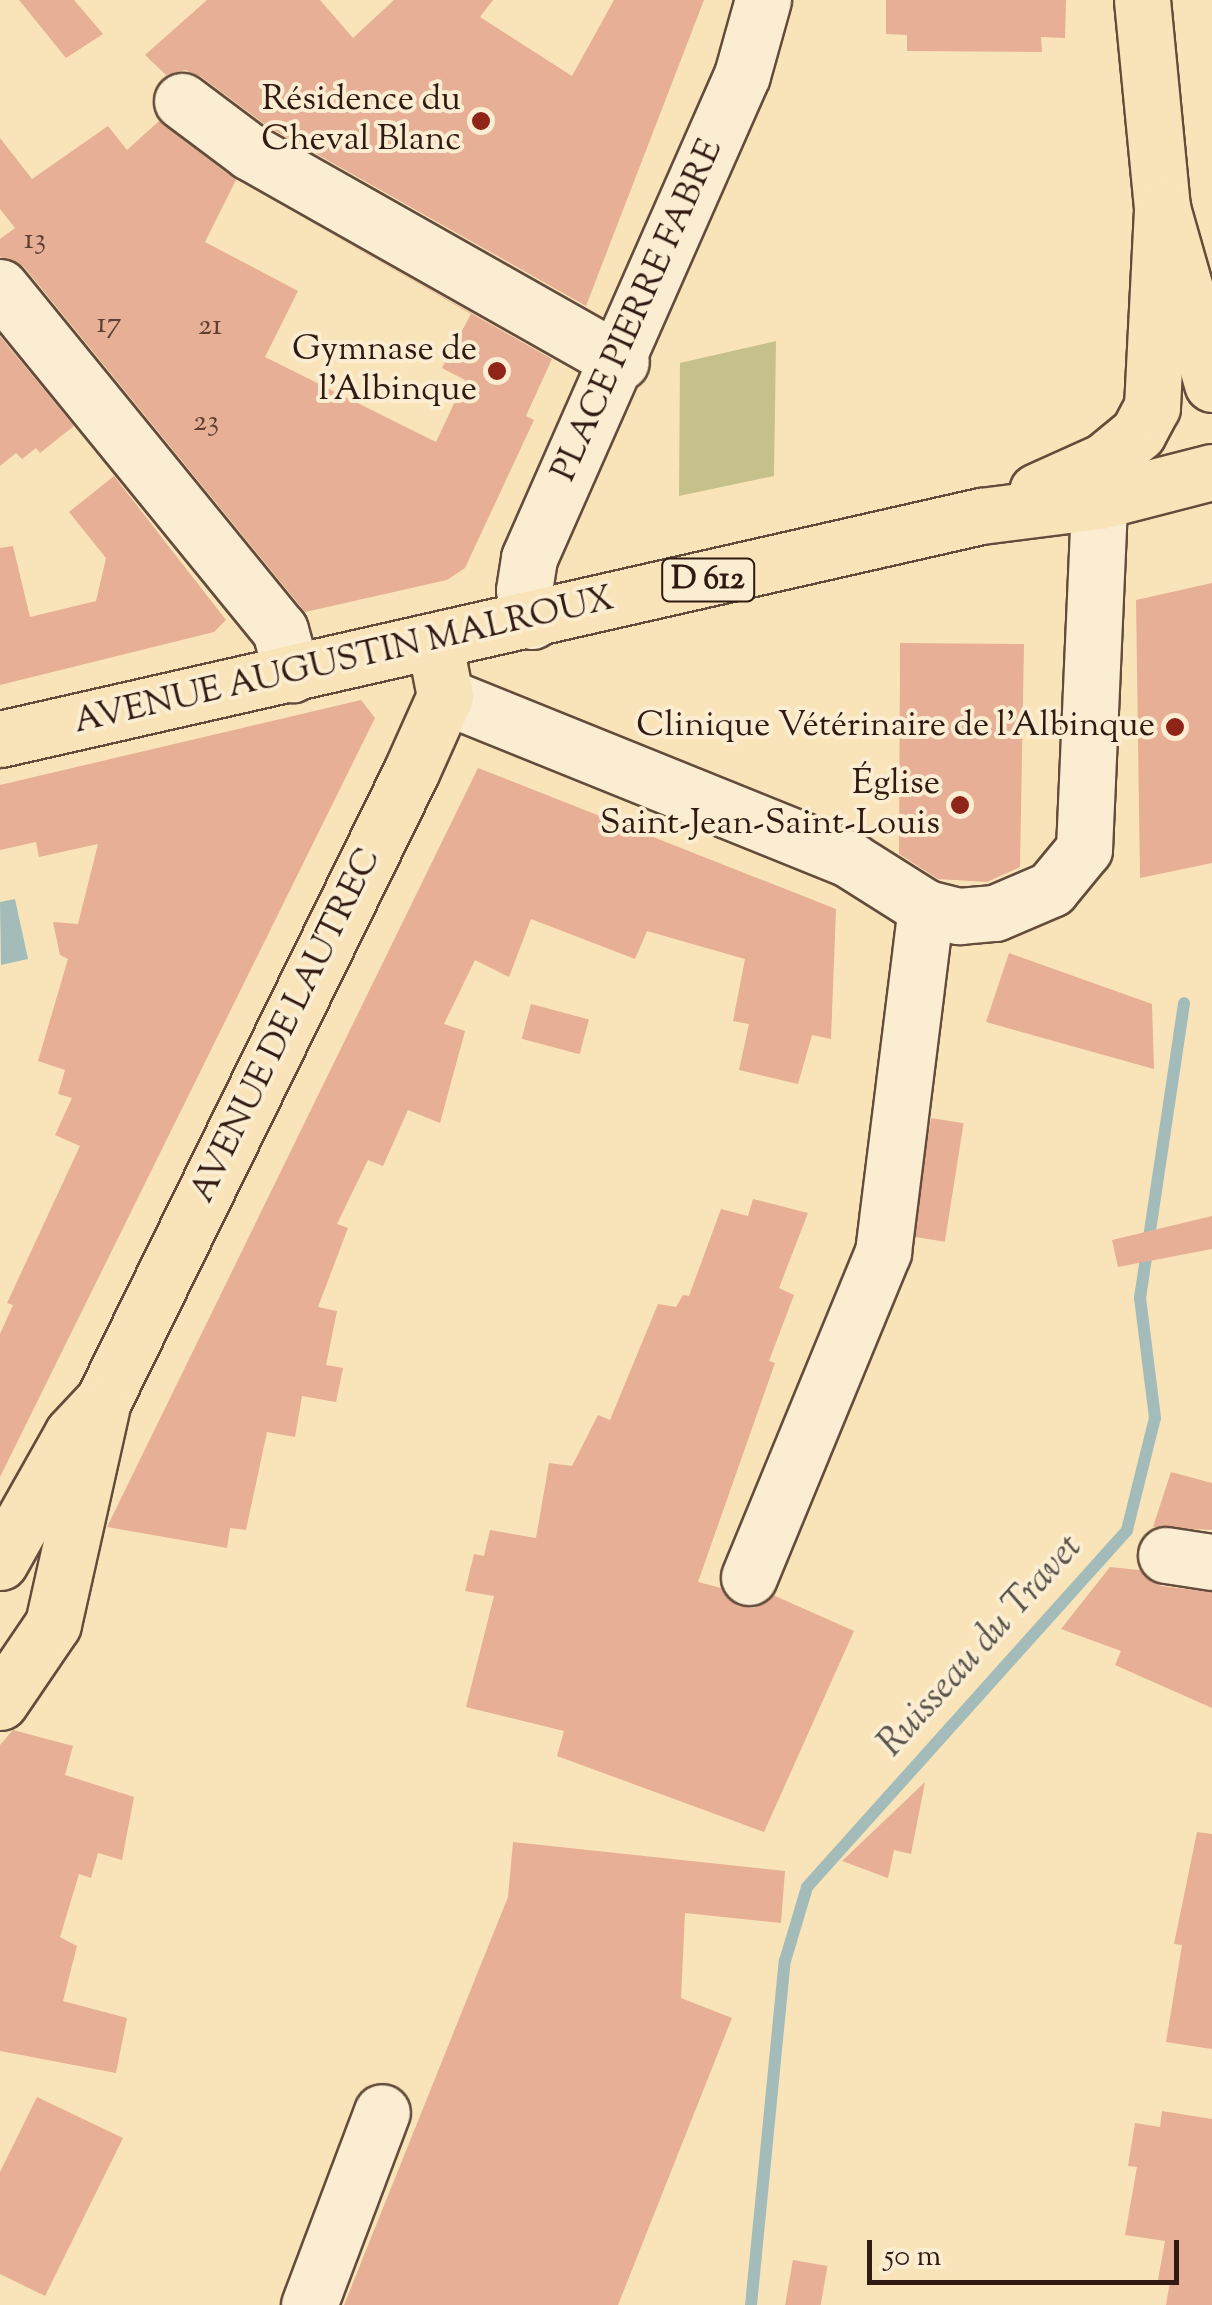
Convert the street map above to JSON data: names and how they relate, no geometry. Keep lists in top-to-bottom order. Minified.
{"streets":{"main road":["D 612","AVENUE AUGUSTIN MALROUX","AVENUE DE LAUTREC"],"street":["PLACE PIERRE FABRE"]},"crossings":[["PLACE PIERRE FABRE","AVENUE AUGUSTIN MALROUX"],["D 612","AVENUE AUGUSTIN MALROUX"],["AVENUE AUGUSTIN MALROUX","AVENUE DE LAUTREC"]],"water":["Ruisseau du Travet"],"places":["Résidence du Cheval Blanc","Gymnase de l'Albinque","Clinique Vétérinaire de l'Albinque","Église Saint-Jean-Saint-Louis"],"house_numbers":["13","17","21","23"],"scale_bar":"50 m"}
